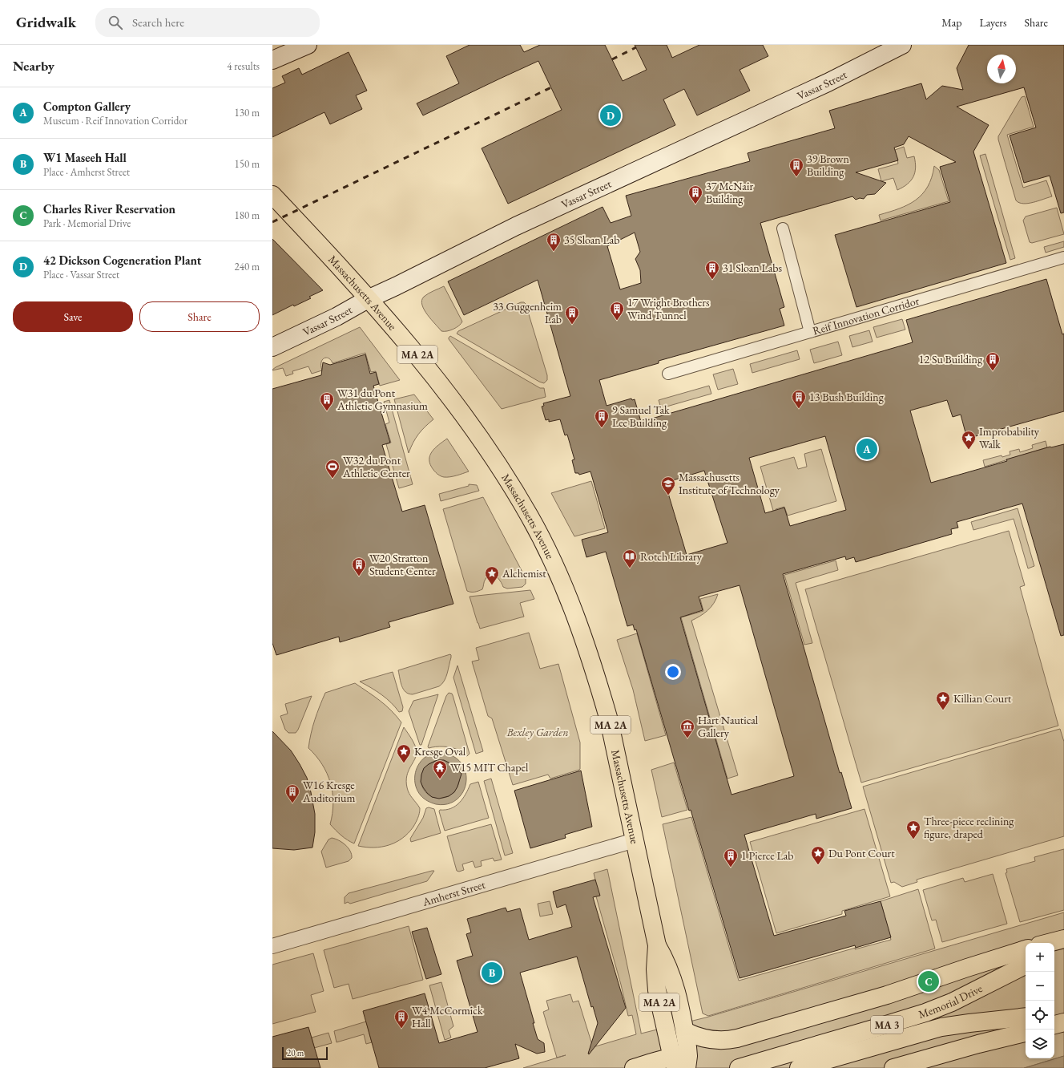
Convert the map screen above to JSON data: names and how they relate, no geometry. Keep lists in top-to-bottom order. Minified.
{"streets":{"main road":["Vassar Street","Massachusetts Avenue","MA 2A","Memorial Drive","MA 3"],"street":["Reif Innovation Corridor","Amherst Street"]},"crossings":[["Vassar Street","Massachusetts Avenue"],["Massachusetts Avenue","Amherst Street"]],"parks":["Bexley Garden"],"places":{"building":["39 Brown Building","37 McNair Building","35 Sloan Lab","31 Sloan Labs","17 Wright Brothers Wind Tunnel","33 Guggenheim Lab","12 Su Building","13 Bush Building","W31 du Pont Athletic Gymnasium","9 Samuel Tak Lee Building","W20 Stratton Student Center","W16 Kresge Auditorium","1 Pierce Lab","W4 McCormick Hall"],"place":["Improbability Walk","Alchemist","Killian Court","Kresge Oval","Three-piece reclining figure, draped","Du Pont Court"],"sports":["W32 du Pont Athletic Center"],"school or university":["Massachusetts Institute of Technology"],"library":["Rotch Library"],"museum":["Hart Nautical Gallery"],"temple":["W15 MIT Chapel"]},"scale_bar":"20 m","north":"top","page":{"header":"Gridwalk","search":"Search here","nav":["Map","Layers","Share"],"heading":["Nearby","4 results"],"list":[{"mark":"A","name":"Compton Gallery","note":"Museum · Reif Innovation Corridor","value":"130 m"},{"mark":"B","name":"W1 Maseeh Hall","note":"Place · Amherst Street","value":"150 m"},{"mark":"C","name":"Charles River Reservation","note":"Park · Memorial Drive","value":"180 m"},{"mark":"D","name":"42 Dickson Cogeneration Plant","note":"Place · Vassar Street","value":"240 m"}],"pins":["D","A","B","C"],"buttons":["Save","Share"],"map_buttons":["+","−"],"scale":"20 m"}}
